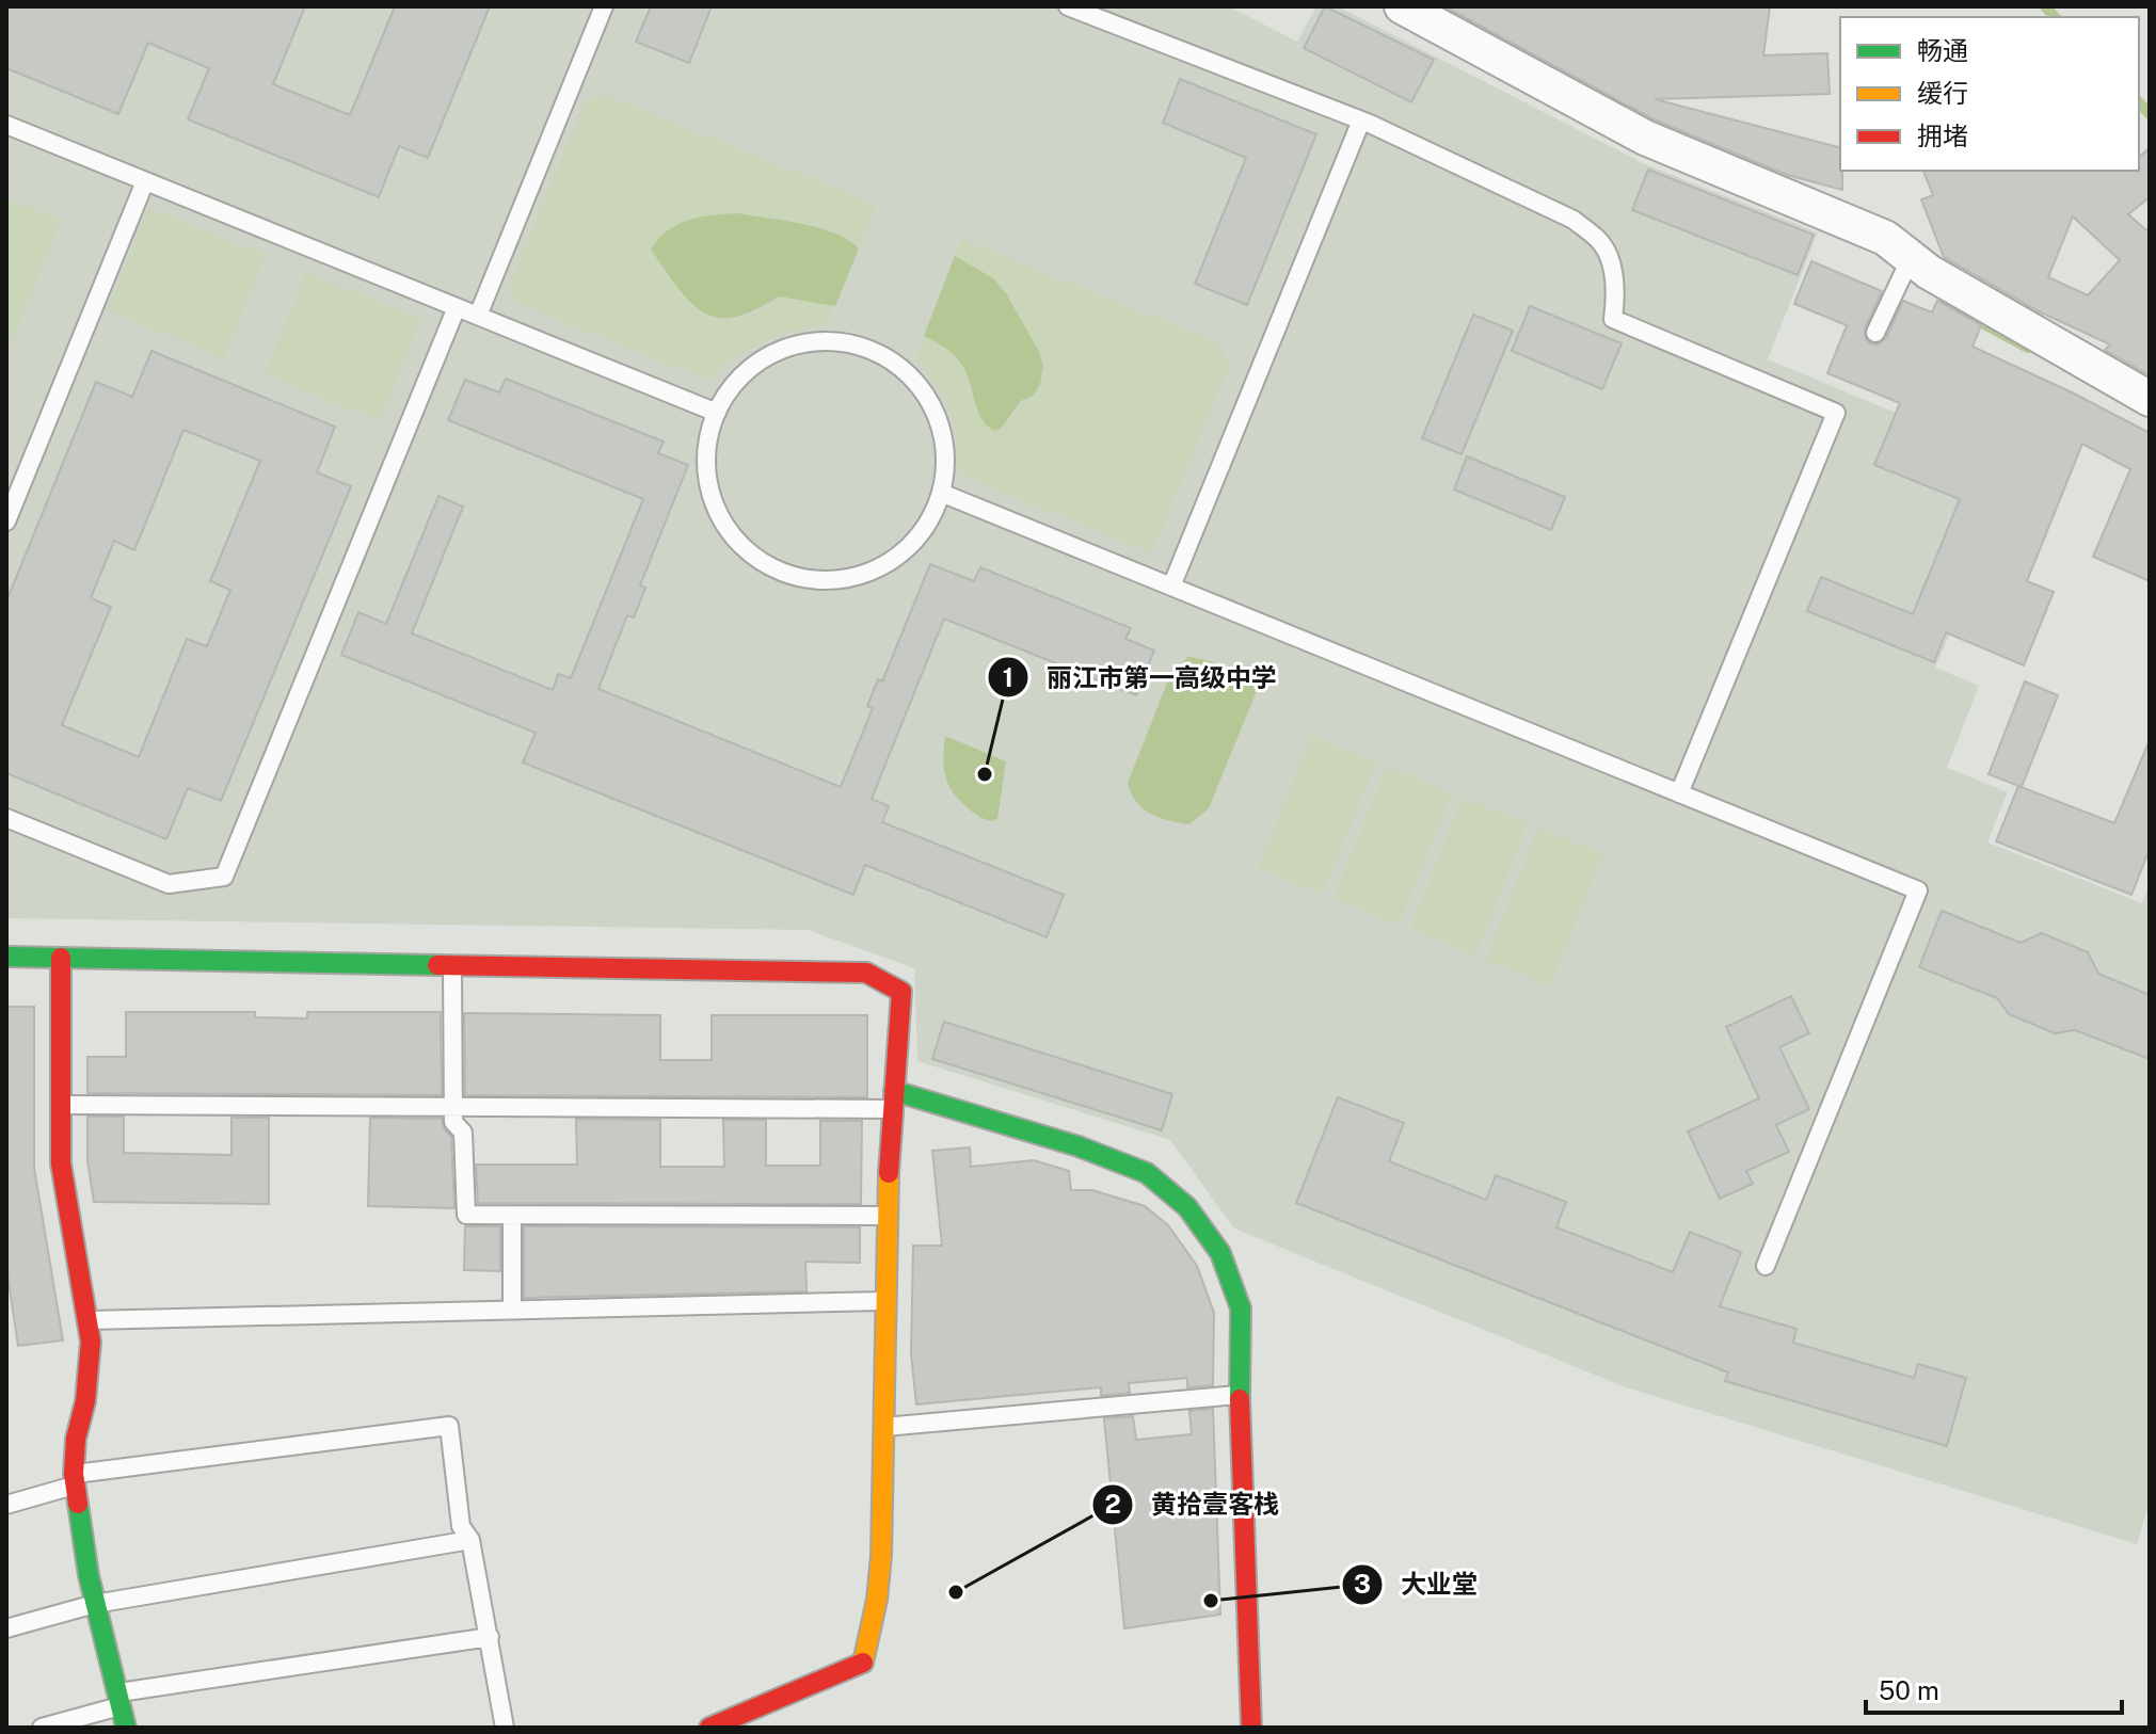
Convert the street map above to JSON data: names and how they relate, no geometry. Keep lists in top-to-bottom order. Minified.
{"places":["丽江市第一高级中学","黄拾壹客栈","大业堂"],"legend":["畅通","缓行","拥堵"],"scale_bar":"50 m"}
